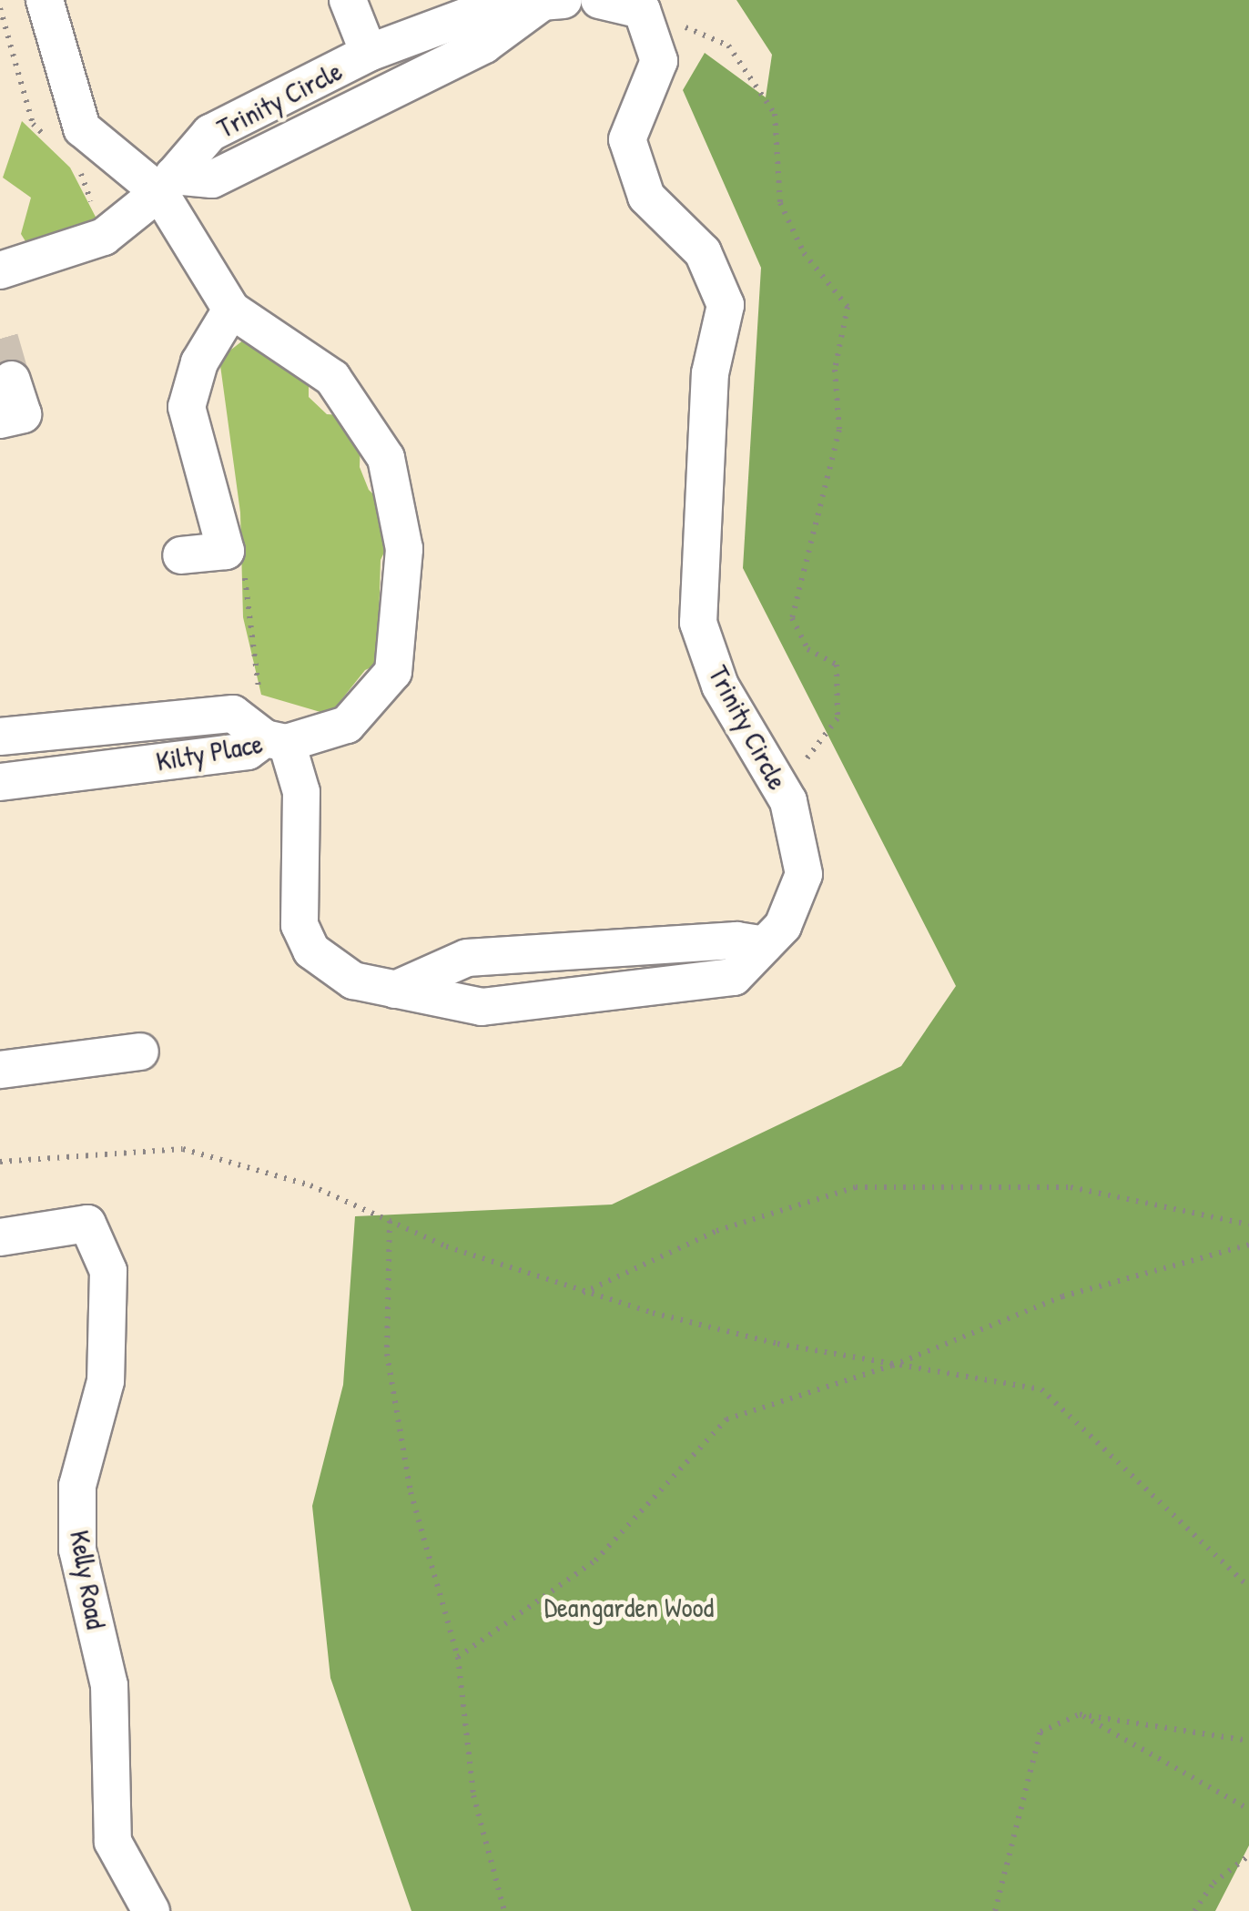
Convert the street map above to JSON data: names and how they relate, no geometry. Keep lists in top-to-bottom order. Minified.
{"streets":{"street":["Trinity Circle","Kilty Place","Kelly Road"]},"crossings":[["Trinity Circle","Kilty Place"]],"parks":["Deangarden Wood"]}
